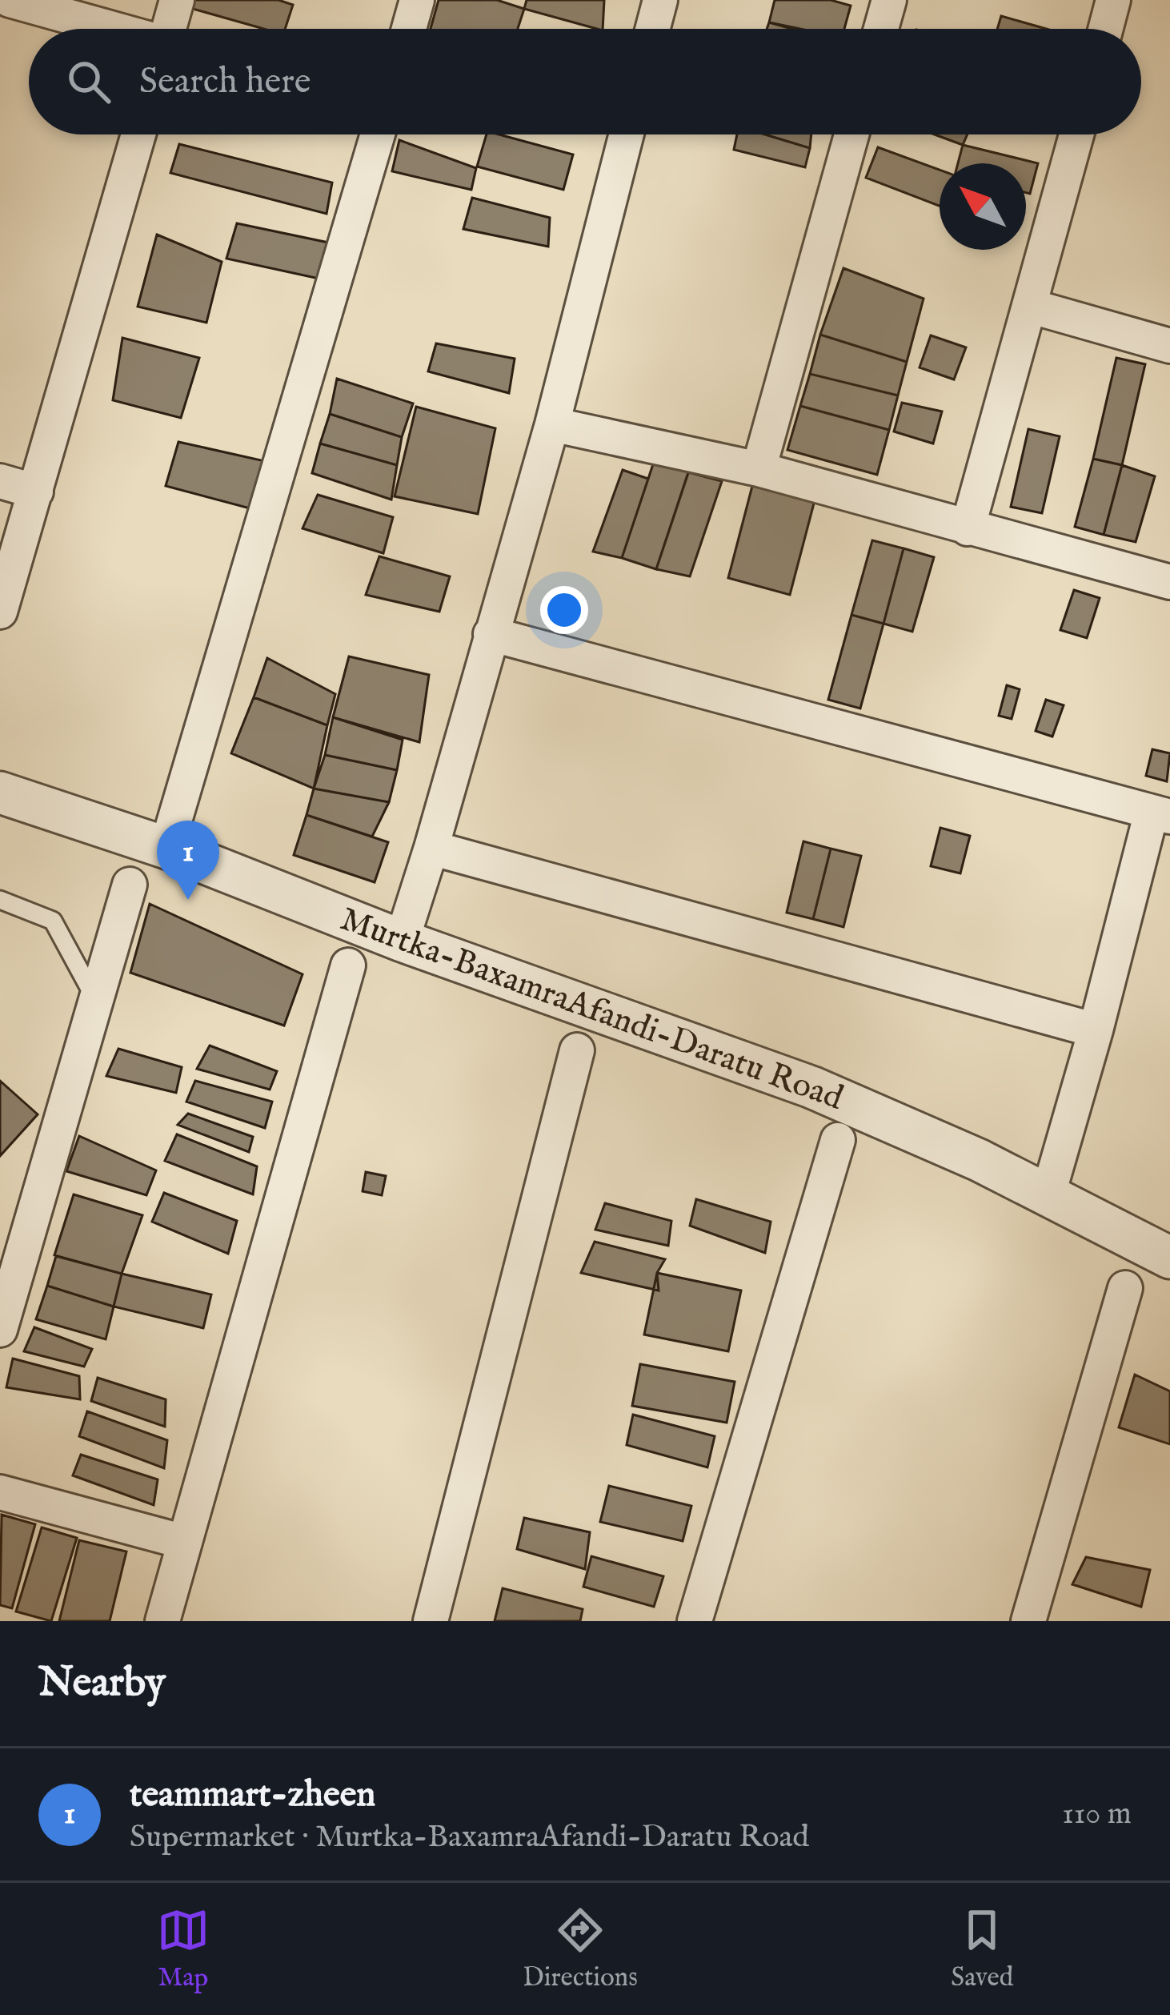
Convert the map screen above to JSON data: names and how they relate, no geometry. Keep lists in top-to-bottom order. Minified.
{"streets":{"street":["Murtka-BaxamraAfandi-Daratu Road"]},"north":"top left","page":{"search":"Search here","pins":"1","heading":"Nearby","list":[{"mark":"1","name":"teammart-zheen","note":"Supermarket · Murtka-BaxamraAfandi-Daratu Road","value":"110 m"}],"nav":["Map","Directions","Saved"]}}
